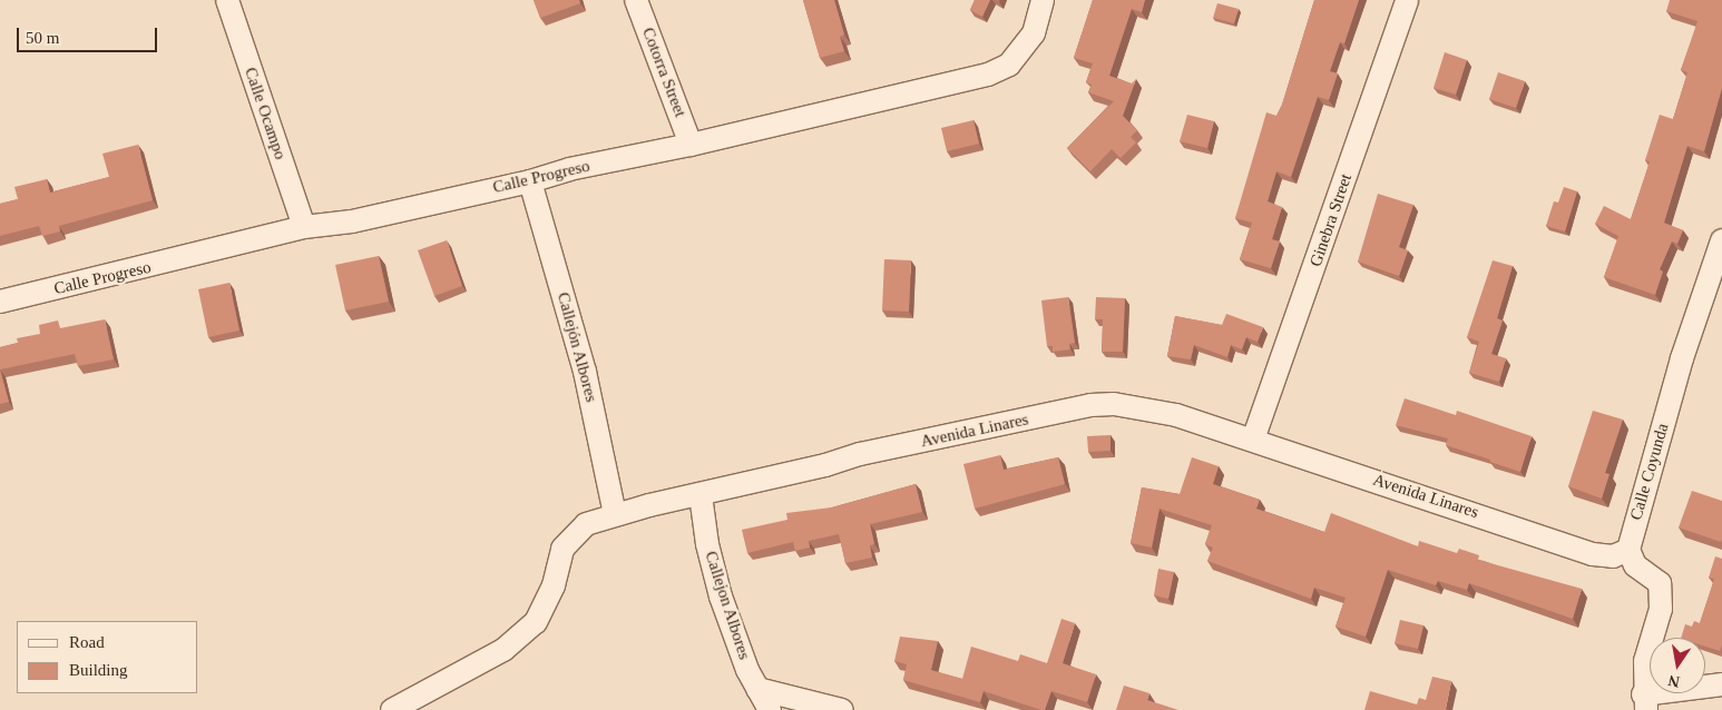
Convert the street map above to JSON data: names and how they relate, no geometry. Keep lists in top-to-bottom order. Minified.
{"streets":{"street":["Cotorra Street","Calle Ocampo","Calle Progreso","Ginebra Street","Callejón Albores","Avenida Linares","Calle Coyunda","Callejon Albores"]},"crossings":[["Cotorra Street","Calle Progreso"],["Calle Ocampo","Calle Progreso"],["Calle Progreso","Callejón Albores"],["Ginebra Street","Avenida Linares"],["Callejón Albores","Avenida Linares"],["Avenida Linares","Calle Coyunda"],["Avenida Linares","Callejon Albores"]],"legend":["Road","Building"],"scale_bar":"50 m","north":"bottom"}
